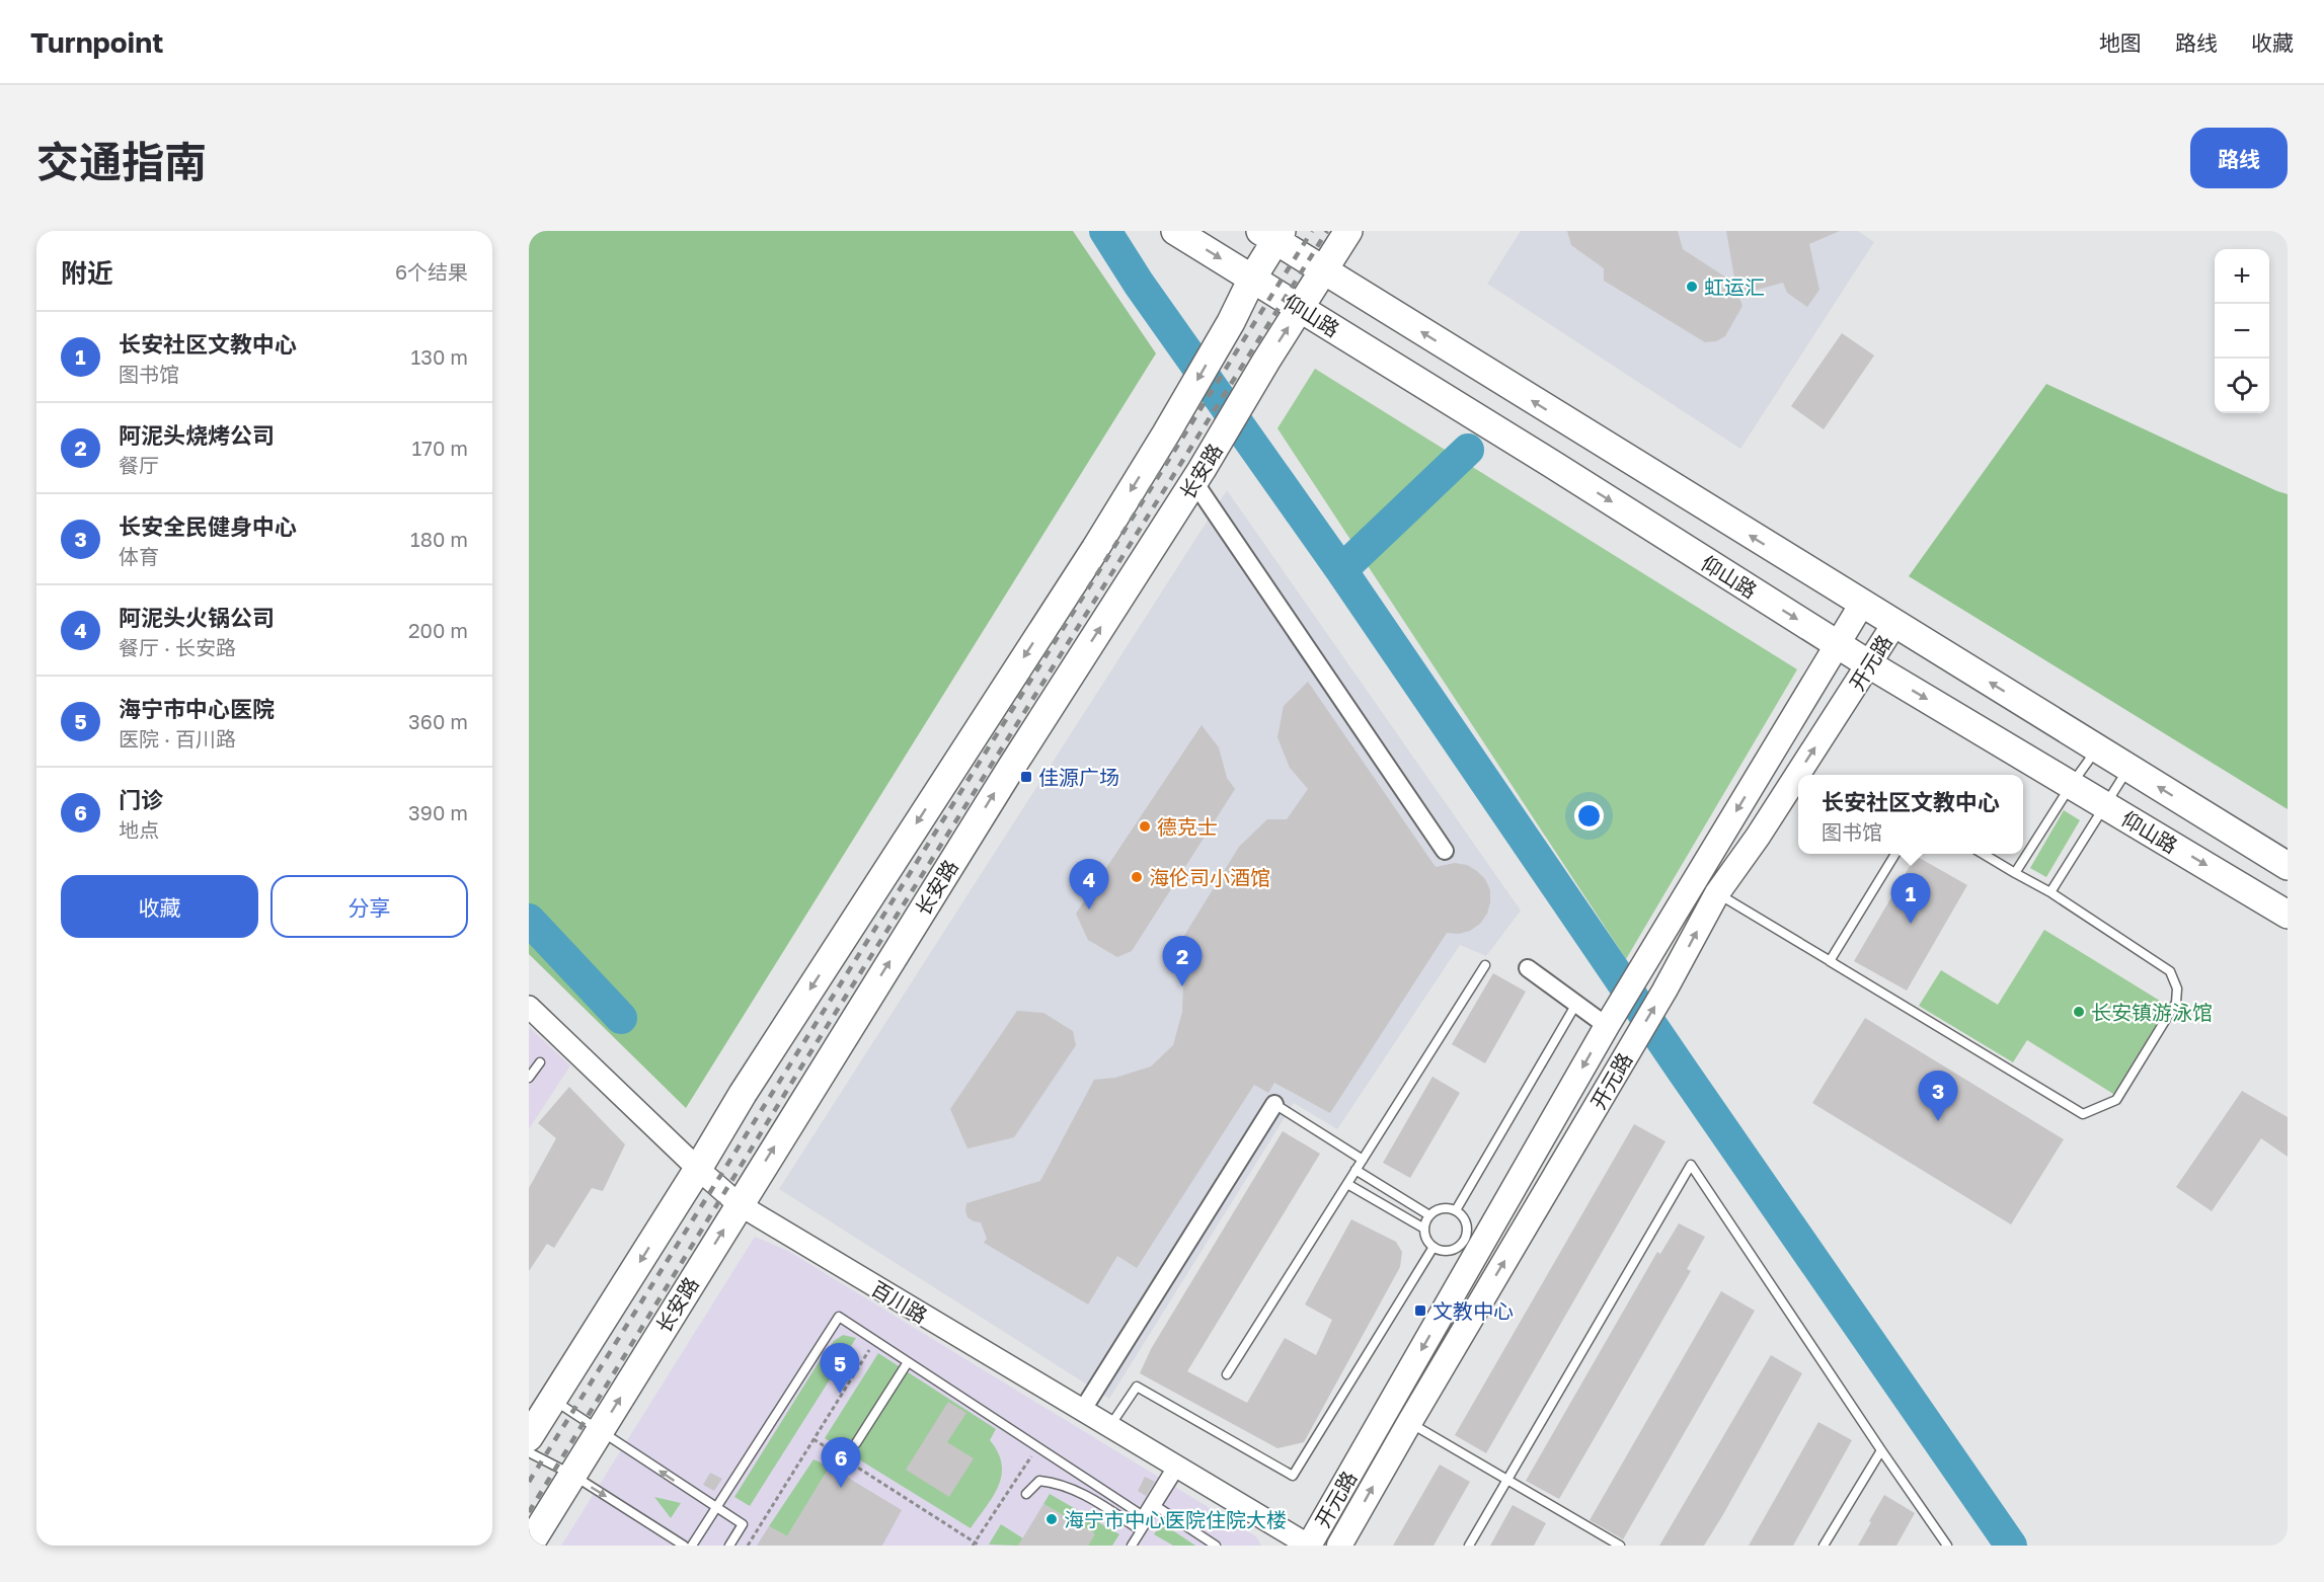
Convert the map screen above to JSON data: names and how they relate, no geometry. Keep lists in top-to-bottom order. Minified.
{"streets":{"main road":["仰山路","长安路","开元路"],"street":["百川路"]},"crossings":[["仰山路","长安路"],["仰山路","开元路"],["长安路","百川路"],["开元路","百川路"]],"places":{"other":["虹运汇","德克士","海伦司小酒馆","长安镇游泳馆","海宁市中心医院住院大楼"],"transit":["佳源广场","文教中心"]},"page":{"header":"Turnpoint","nav":["地图","路线","收藏"],"title":"交通指南","buttons":["路线",["收藏","分享"]],"heading":["附近","6个结果"],"map_buttons":["+","−"],"list":[{"mark":"1","name":"长安社区文教中心","note":"图书馆","value":"130 m"},{"mark":"2","name":"阿泥头烧烤公司","note":"餐厅","value":"170 m"},{"mark":"3","name":"长安全民健身中心","note":"体育","value":"180 m"},{"mark":"4","name":"阿泥头火锅公司","note":"餐厅 · 长安路","value":"200 m"},{"mark":"5","name":"海宁市中心医院","note":"医院 · 百川路","value":"360 m"},{"mark":"6","name":"门诊","note":"地点","value":"390 m"}],"popup":["长安社区文教中心","图书馆"],"pins":["4","1","2","3","5","6"]}}
